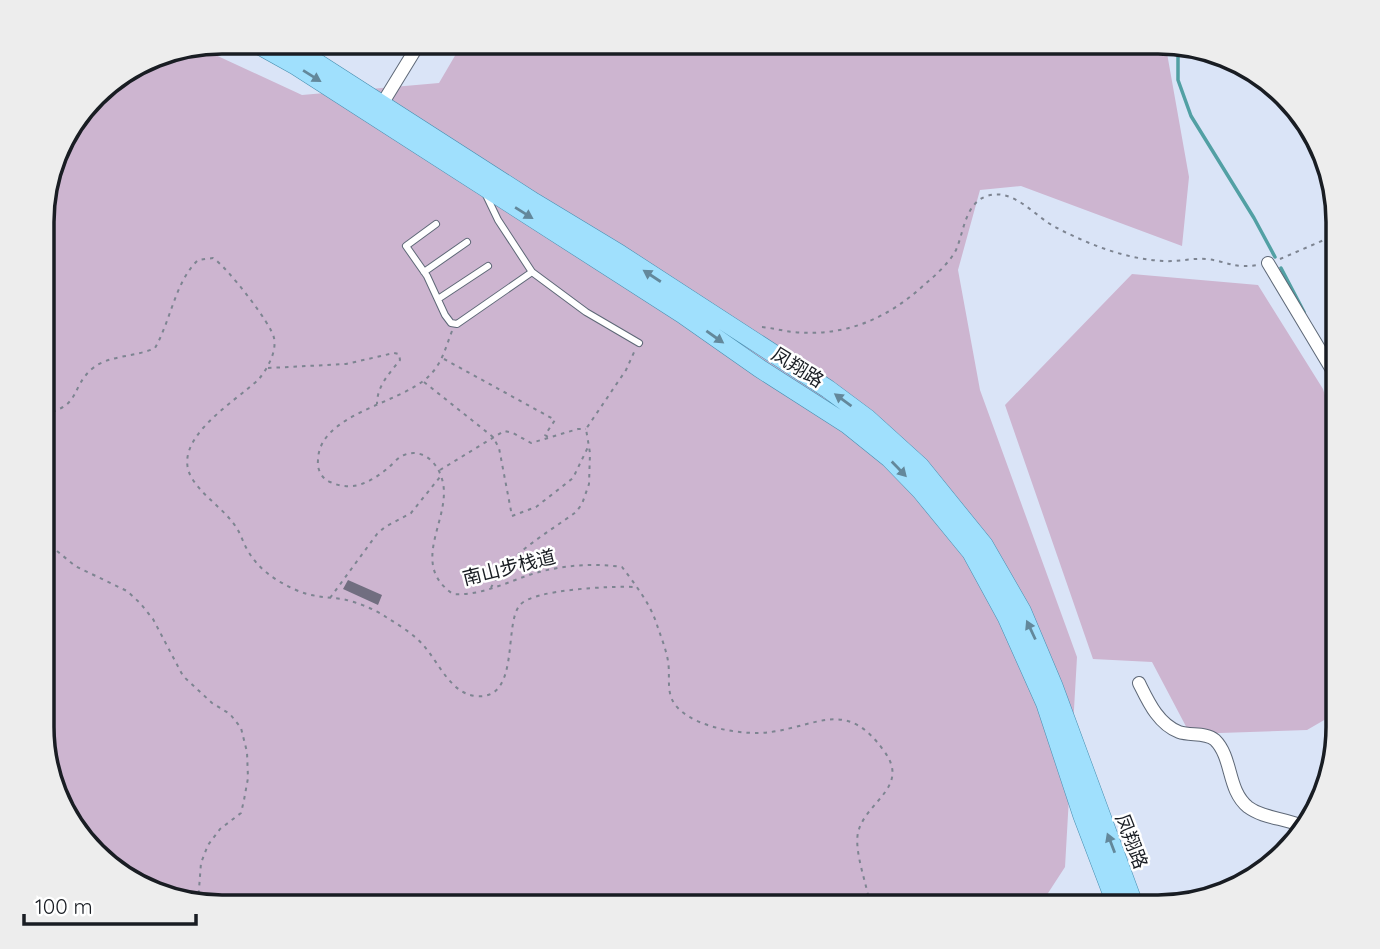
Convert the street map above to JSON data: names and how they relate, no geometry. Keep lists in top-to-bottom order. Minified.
{"streets":{"main road":["凤翔路"],"path":["南山步栈道"]},"scale_bar":"100 m"}
